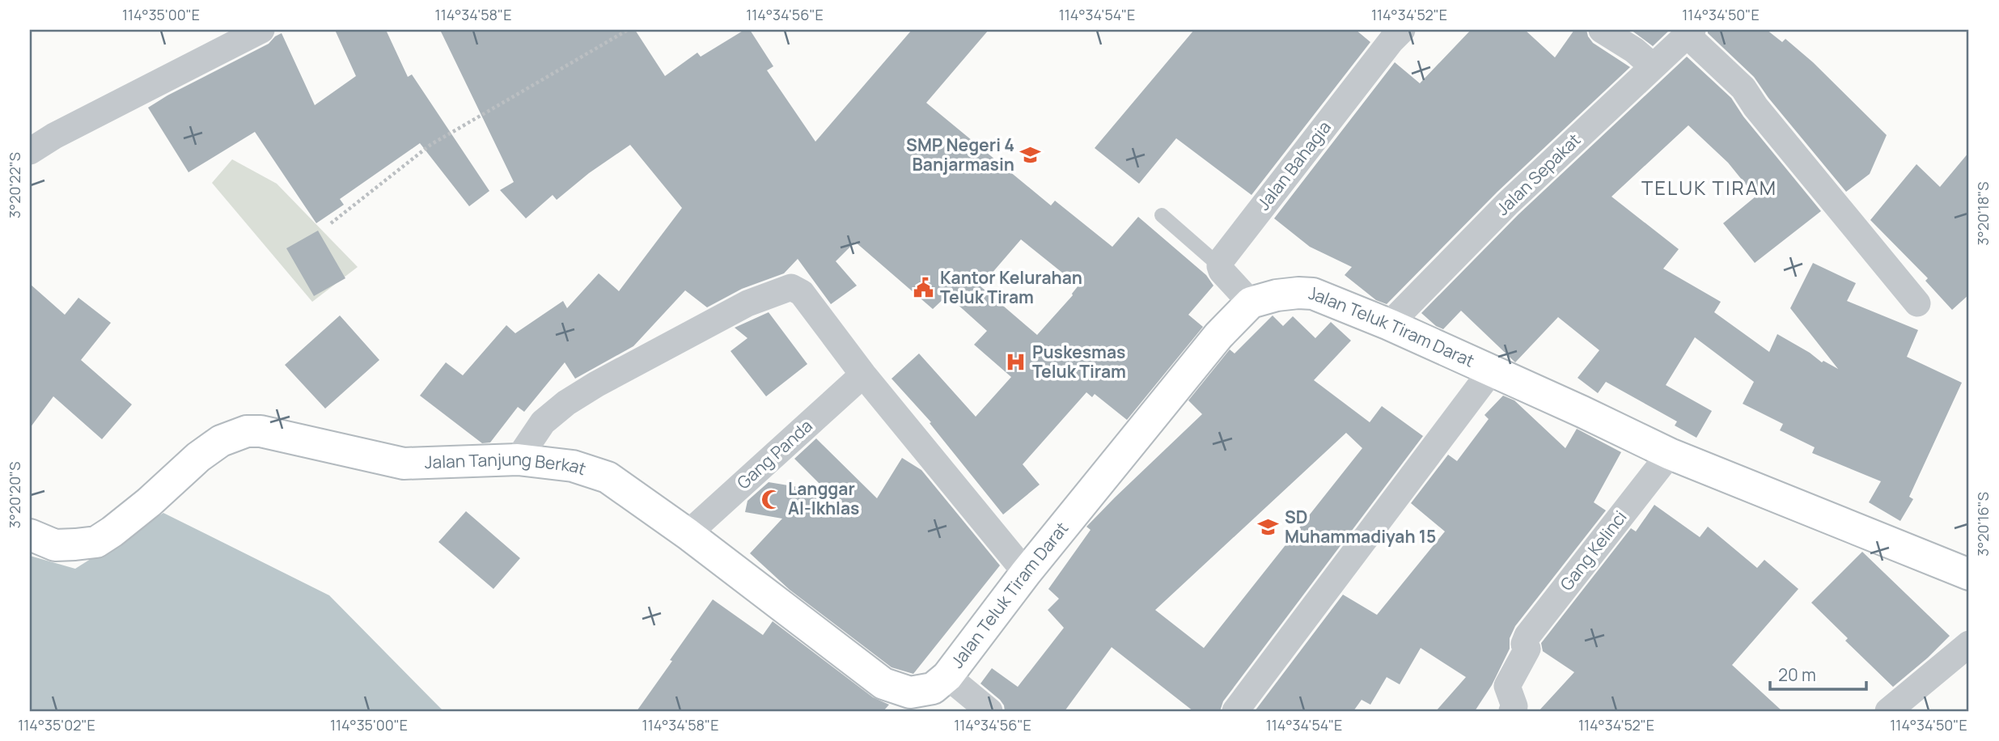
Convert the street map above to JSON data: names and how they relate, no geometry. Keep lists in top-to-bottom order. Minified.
{"streets":{"street":["Jalan Bahagia","Jalan Sepakat","Jalan Teluk Tiram Darat","Gang Panda","Jalan Tanjung Berkat","Gang Kelinci"]},"crossings":[["Jalan Sepakat","Jalan Teluk Tiram Darat"],["Jalan Teluk Tiram Darat","Jalan Tanjung Berkat"],["Jalan Teluk Tiram Darat","Gang Kelinci"],["Gang Panda","Jalan Tanjung Berkat"]],"districts":["TELUK TIRAM"],"places":{"school or university":["SMP Negeri 4 Banjarmasin","SD Muhammadiyah 15"],"public building":["Kantor Kelurahan Teluk Tiram"],"hospital":["Puskesmas Teluk Tiram"],"mosque":["Langgar Al-Ikhlas"]},"scale_bar":"20 m","coordinates":["114°35'00\"E","114°34'58\"E","114°34'56\"E","114°34'54\"E","114°34'52\"E","114°34'50\"E","3°20'22\"S","3°20'18\"S","3°20'20\"S","3°20'16\"S","114°35'02\"E"]}
